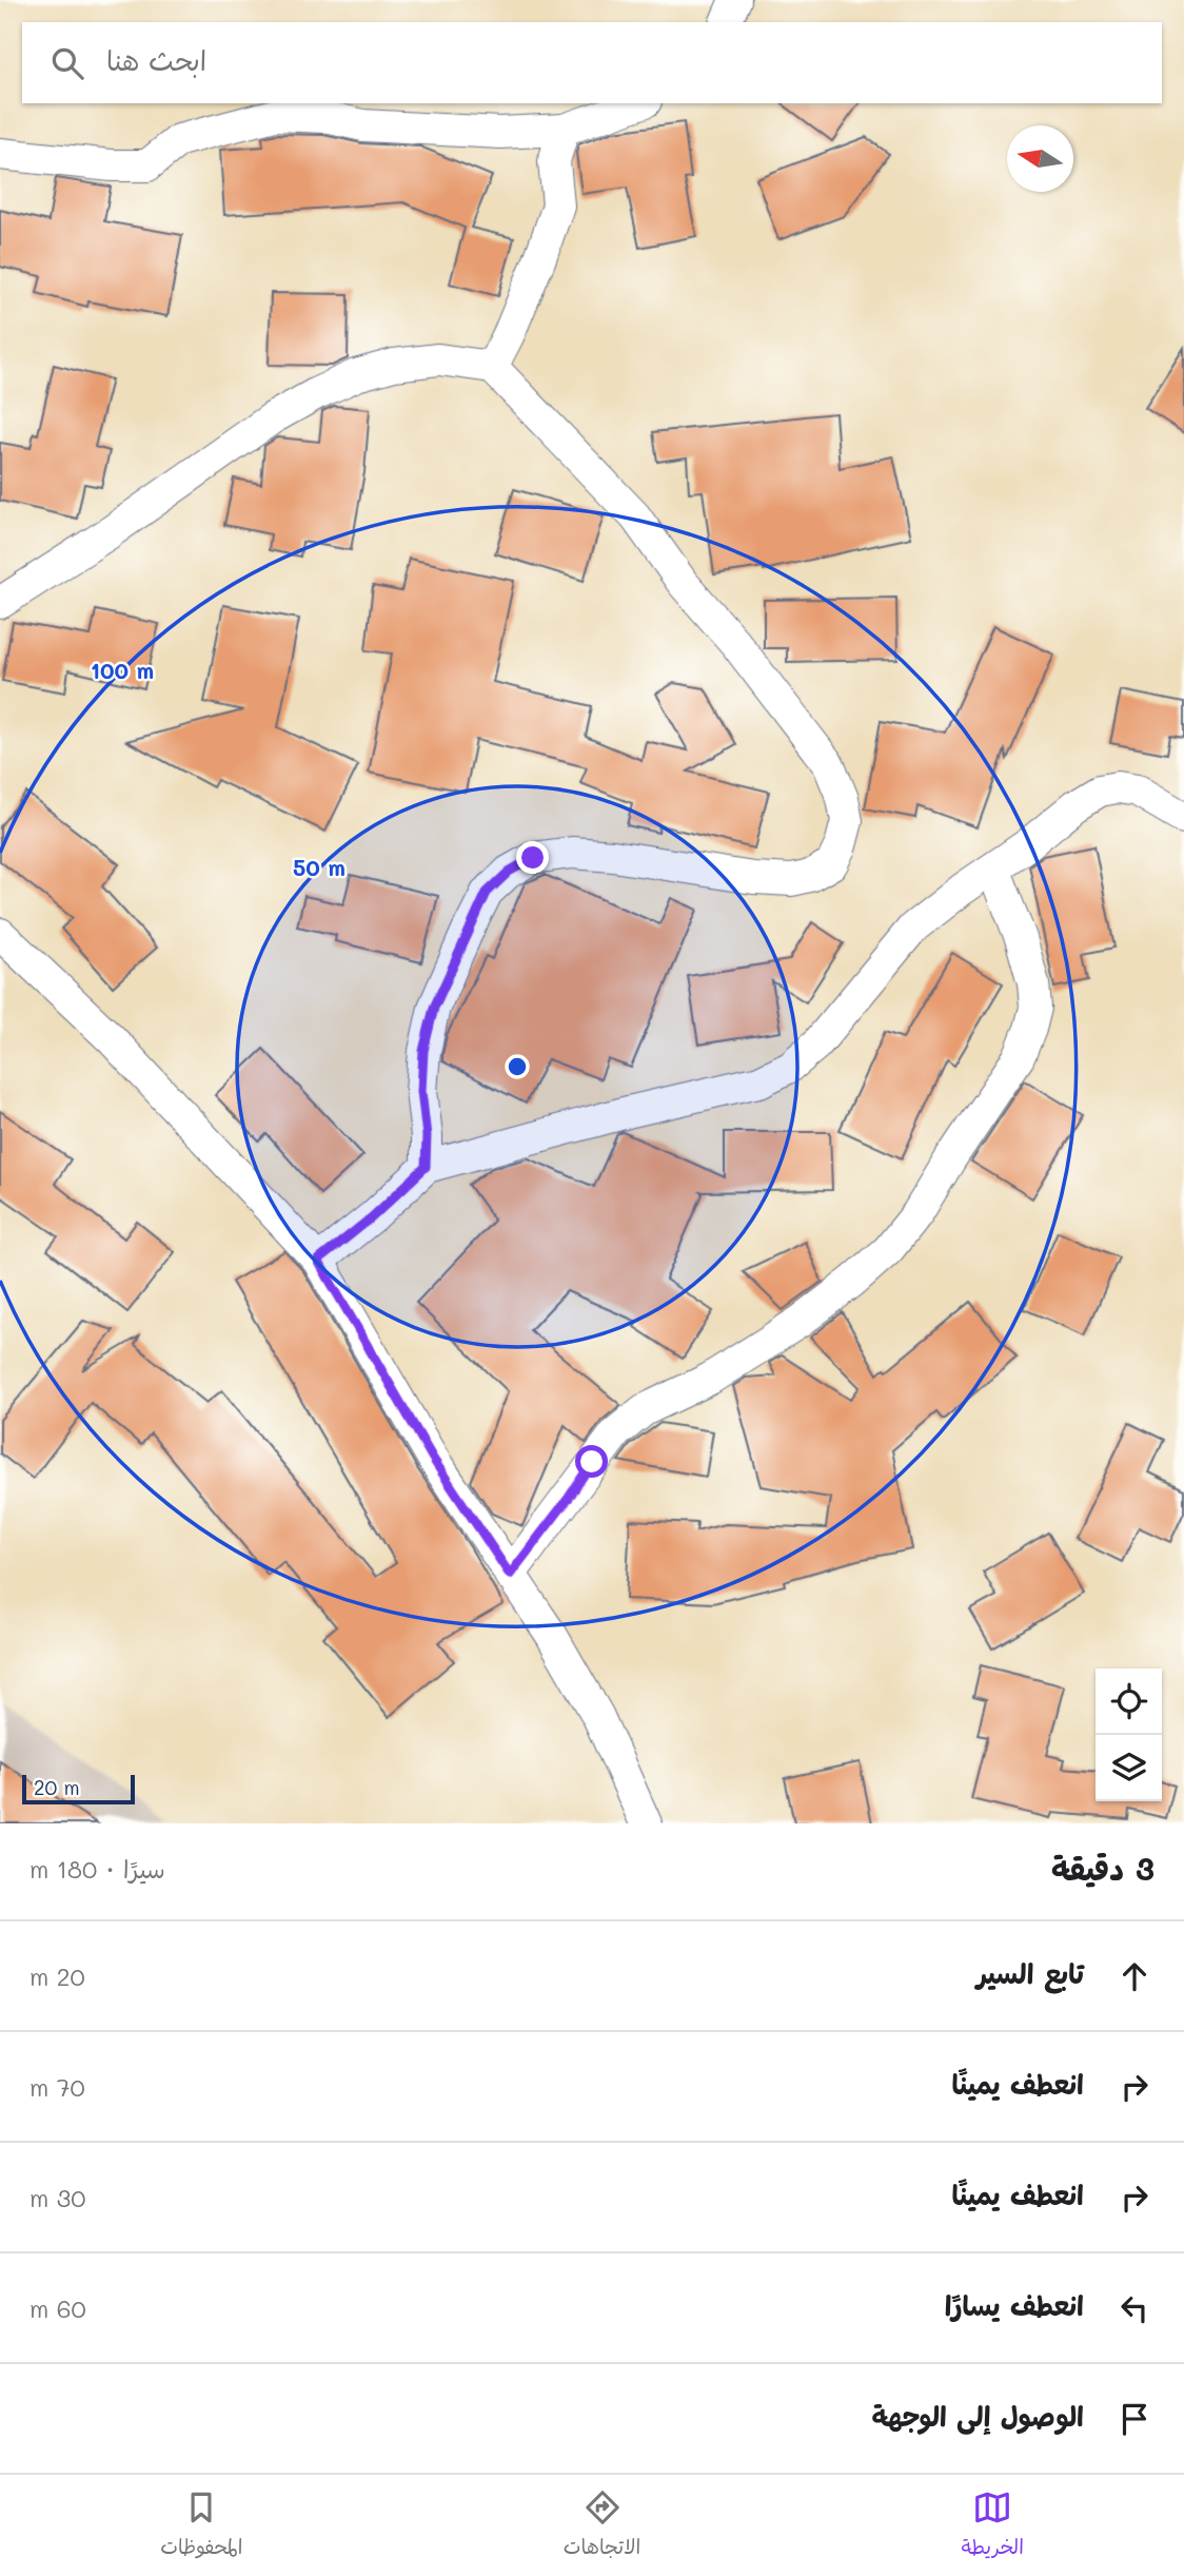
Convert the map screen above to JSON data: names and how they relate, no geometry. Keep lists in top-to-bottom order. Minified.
{"scale_bar":"20 m","north":"left","page":{"search":"ابحث هنا","scale":"20 m","heading":["3 دقيقة","سيرًا · 180 m"],"list":[["تابع السير","20 m"],["انعطف يمينًا","70 m"],["انعطف يمينًا","30 m"],["انعطف يسارًا","60 m"],"الوصول إلى الوجهة"],"nav":["الخريطة","الاتجاهات","المحفوظات"]},"rings":["100 m","50 m"]}
